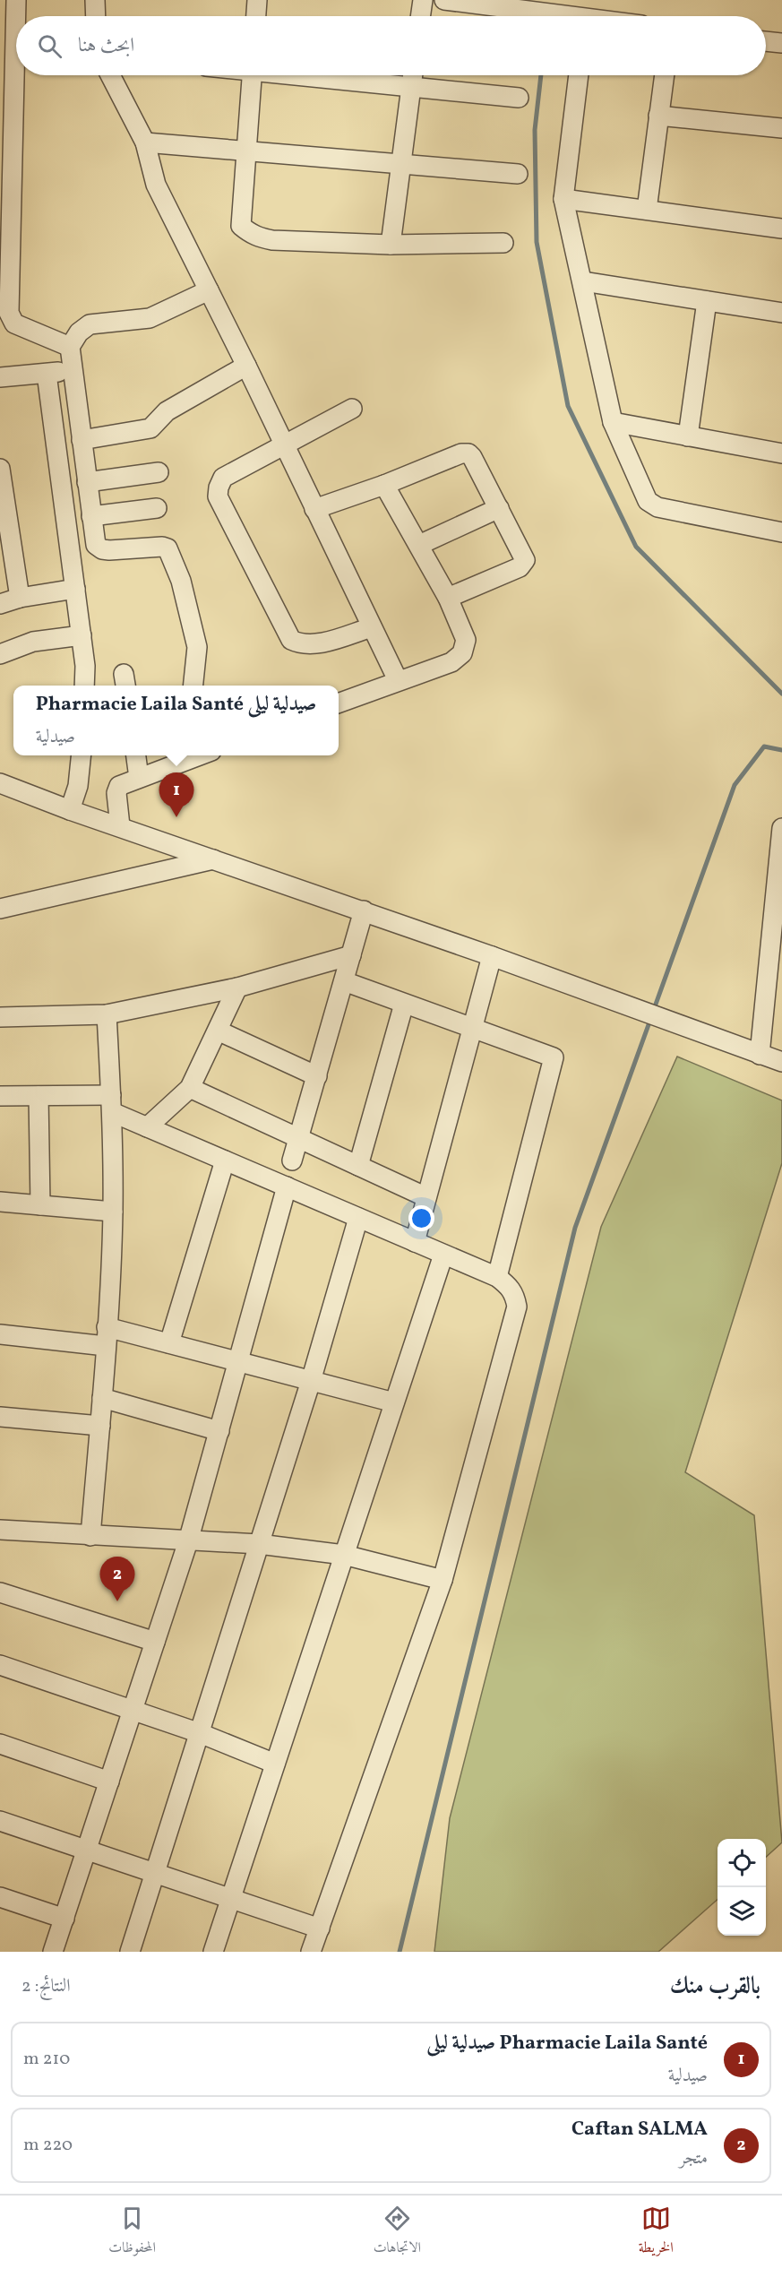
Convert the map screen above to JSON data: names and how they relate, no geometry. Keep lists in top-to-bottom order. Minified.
{"page":{"search":"ابحث هنا","popup":["Pharmacie Laila Santé صيدلية ليلى","صيدلية"],"pins":["1","2"],"heading":["بالقرب منك","النتائج: 2"],"list":[{"mark":"1","name":"Pharmacie Laila Santé صيدلية ليلى","note":"صيدلية","value":"210 m"},{"mark":"2","name":"Caftan SALMA","note":"متجر","value":"220 m"}],"nav":["الخريطة","الاتجاهات","المحفوظات"]}}
